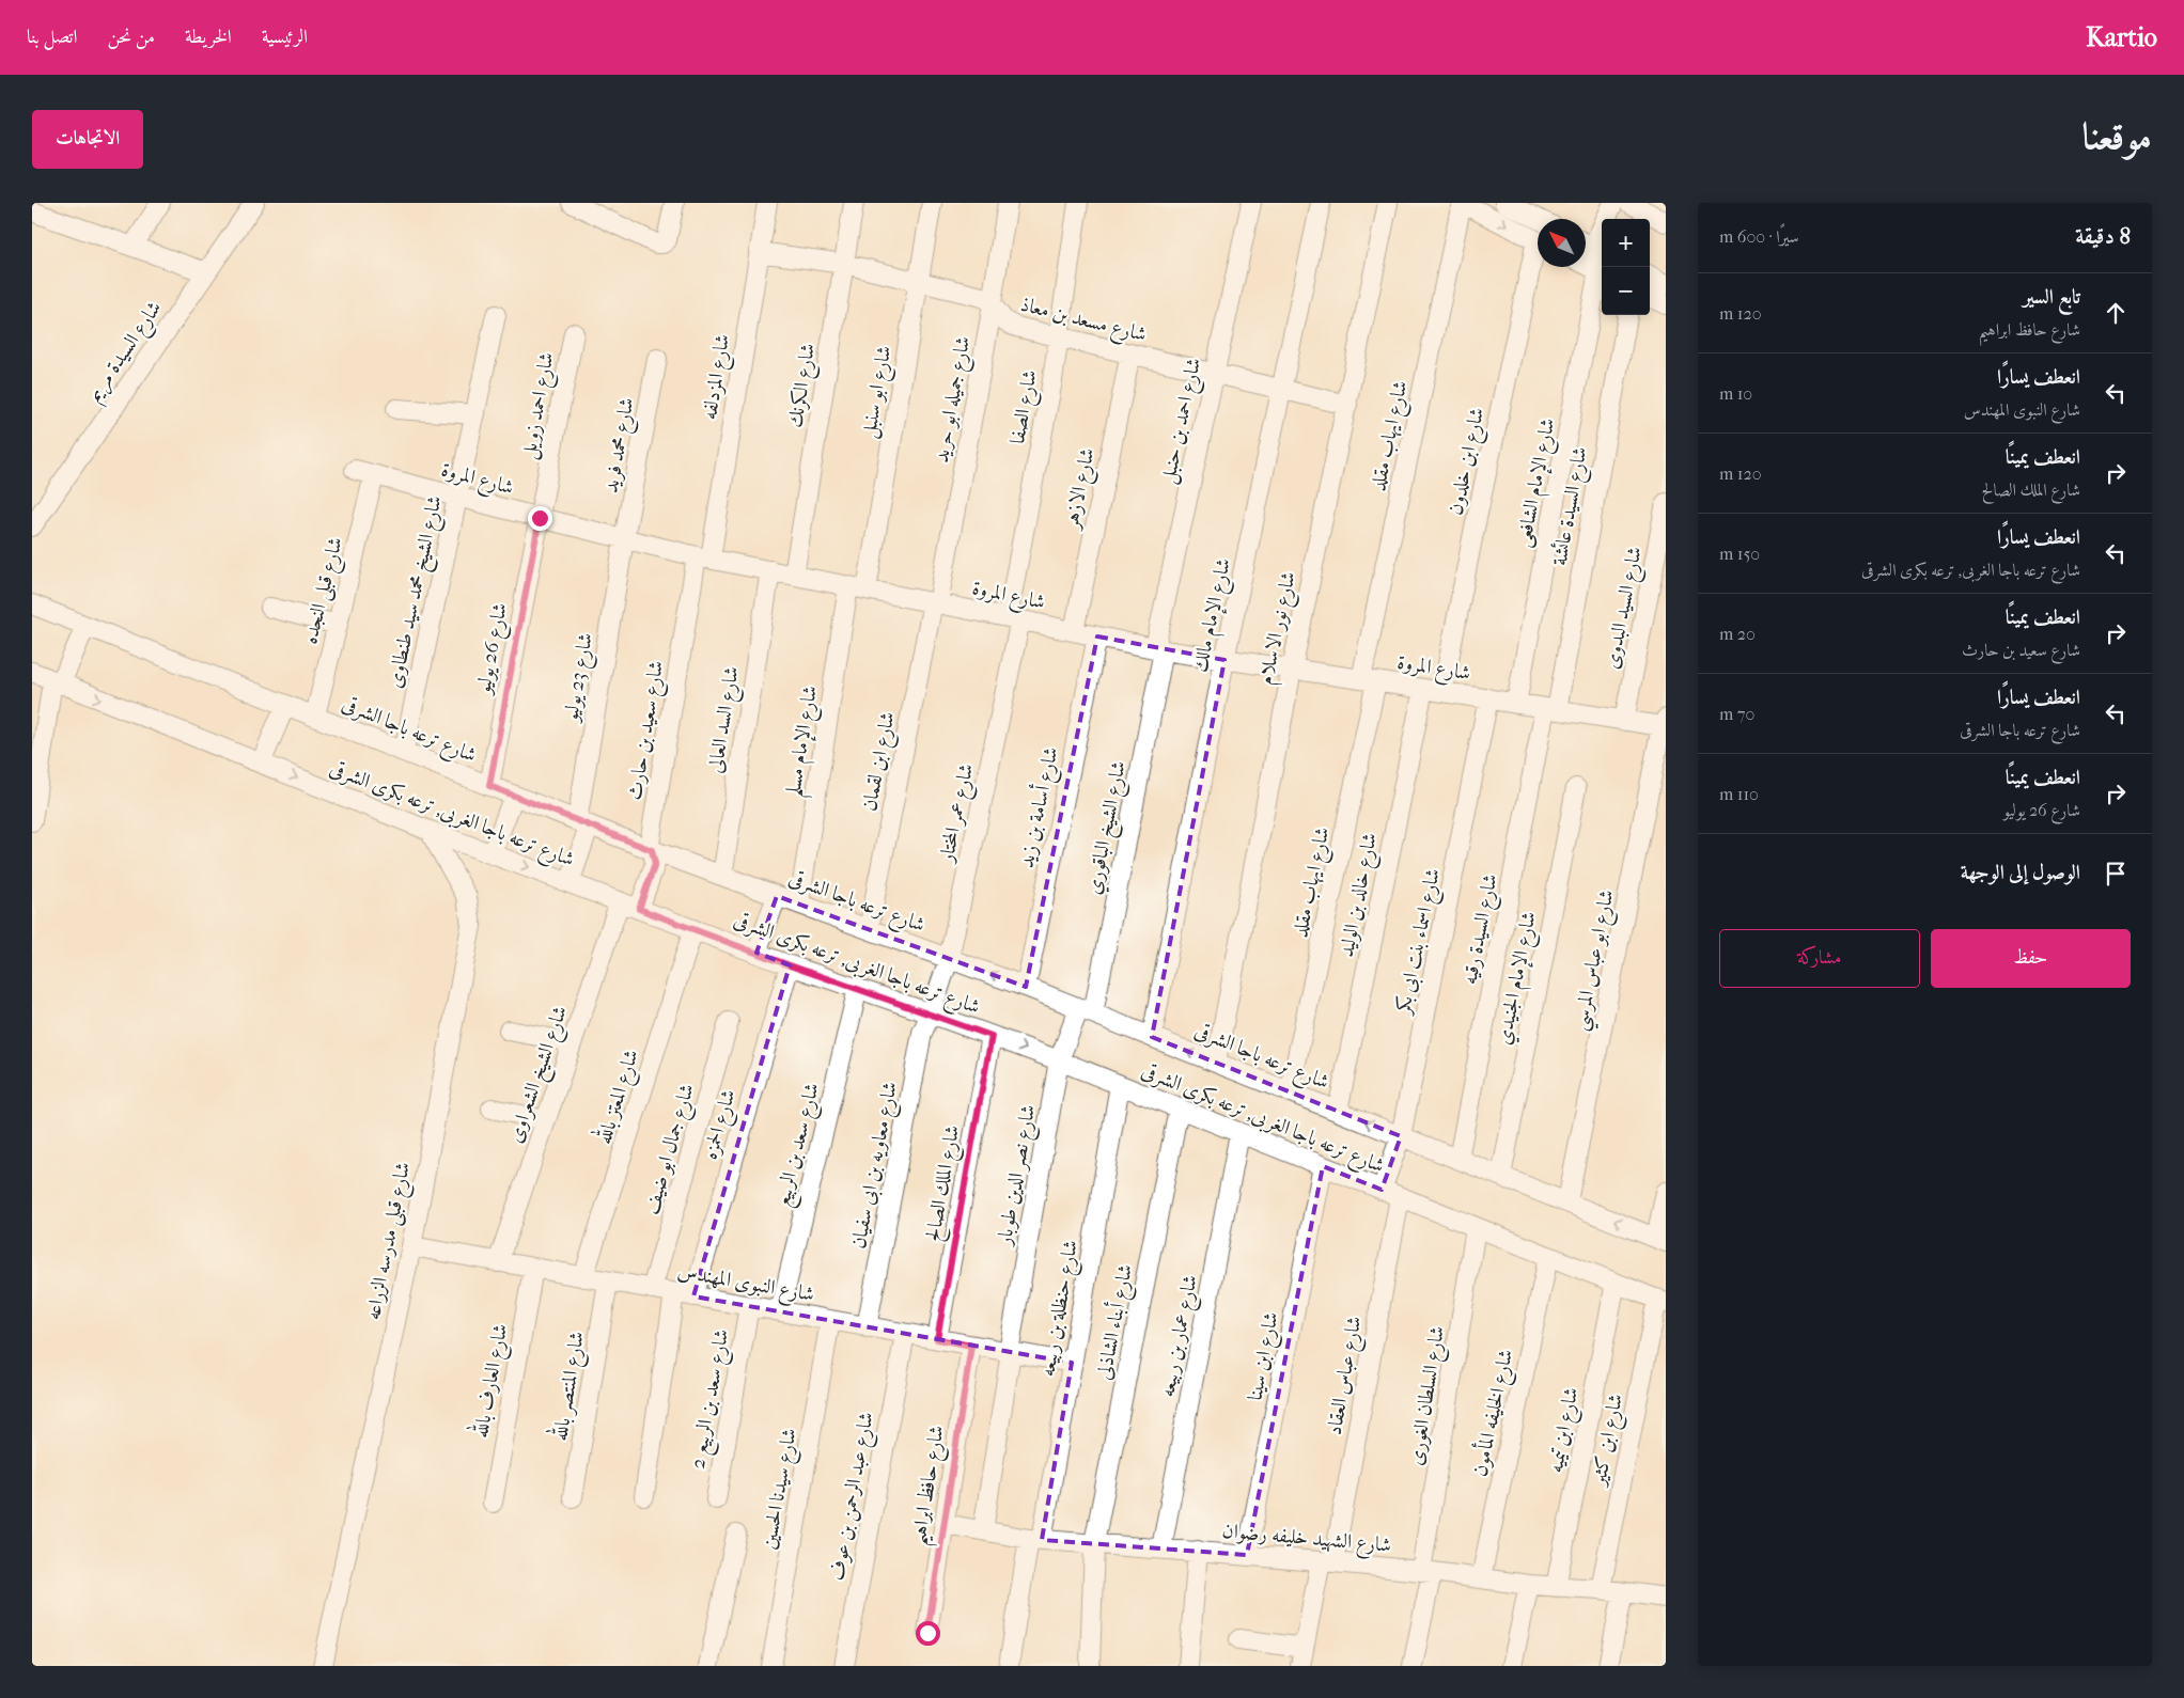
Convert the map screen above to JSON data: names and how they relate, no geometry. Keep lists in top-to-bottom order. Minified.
{"streets":{"street":["شارع مسعد بن معاذ","شارع السيدة مريم","شارع المزدلفه","شارع الكرنك","شارع ابو سنبل","شارع جميله ابو حريد","شارع احمد زويل","شارع الصفا","شارع احمد بن حنبل","شارع ايهاب مقلد","شارع محمد فريد","شارع ابن خلدون","شارع المروة","شارع الإمام الشافعى","شارع الازهر","شارع السيدة عائشة","شارع قبلى النجده","شارع الشيخ محمد سيد طنطاوى","شارع السيد البدوى","شارع الإمام مالك","شارع نور الاسلام","شارع 26 يوليو","شارع 23 يوليو","شارع السد العالى","شارع ترعه باجا الشرقى","شارع سعيد بن حارث","شارع الإمام مسلم","شارع ابن لقمان","شارع أسامة بن زيد","شارع عمر المختار","شارع ترعه باجا الغربى, ترعه بكرى الشرقى","شارع الشيخ الباقوري","شارع خالد بن الوليد","شارع السيدة رقيه","شارع اسماء بنت ابى بكر","شارع ابو عباس المرسي","شارع الإمام الجنيدي","شارع الشيخ الشعراوى","شارع المعتز بالله","شارع الحمزه","شارع سعد بن الربيع","شارع جمال ابو ضيف","شارع معاويه بن ابى سفيان","شارع نصر الدين طوبار","شارع الملك الصالح","شارع قبلى مدرسه الزراعه","شارع النبوى المهندس","شارع حنظلة بن ربيعه","شارع أبناء الشاذلى","شارع عمار بن ربيعه","شارع ابن سينا","شارع عباس العقاد","شارع العارف بالله","شارع المنتصر بالله","شارع السلطان الغورى","شارع سعد بن الربيع 2","شارع الخليفه المأمون","شارع ابن تيميه","شارع ابن كثير","شارع حافظ ابراهيم","شارع سيدنا الحسين","شارع عبد الرحمن بن عوف","شارع الشهيد خليفه رضوان"]},"crossings":[["شارع مسعد بن معاذ","شارع المزدلفه"],["شارع مسعد بن معاذ","شارع الكرنك"],["شارع مسعد بن معاذ","شارع ابو سنبل"],["شارع مسعد بن معاذ","شارع جميله ابو حريد"],["شارع مسعد بن معاذ","شارع الصفا"],["شارع مسعد بن معاذ","شارع احمد بن حنبل"],["شارع مسعد بن معاذ","شارع الازهر"],["شارع مسعد بن معاذ","شارع الإمام مالك"],["شارع مسعد بن معاذ","شارع نور الاسلام"],["شارع المزدلفه","شارع المروة"],["شارع المزدلفه","شارع سعيد بن حارث"],["شارع الكرنك","شارع المروة"],["شارع ابو سنبل","شارع المروة"],["شارع ابو سنبل","شارع الإمام مسلم"],["شارع جميله ابو حريد","شارع المروة"],["شارع جميله ابو حريد","شارع ابن لقمان"],["شارع احمد زويل","شارع المروة"],["شارع احمد زويل","شارع 26 يوليو"],["شارع الصفا","شارع المروة"],["شارع الصفا","شارع عمر المختار"],["شارع احمد بن حنبل","شارع المروة"],["شارع احمد بن حنبل","شارع الشيخ الباقوري"],["شارع ايهاب مقلد","شارع المروة"],["شارع ايهاب مقلد","شارع ترعه باجا الشرقى"],["شارع محمد فريد","شارع المروة"],["شارع محمد فريد","شارع 23 يوليو"],["شارع ابن خلدون","شارع المروة"],["شارع المروة","شارع الإمام الشافعى"],["شارع المروة","شارع الازهر"],["شارع المروة","شارع السيدة عائشة"],["شارع المروة","شارع قبلى النجده"],["شارع المروة","شارع الشيخ محمد سيد طنطاوى"],["شارع المروة","شارع السيد البدوى"],["شارع المروة","شارع الإمام مالك"],["شارع المروة","شارع نور الاسلام"],["شارع المروة","شارع 26 يوليو"],["شارع المروة","شارع 23 يوليو"],["شارع المروة","شارع السد العالى"],["شارع المروة","شارع سعيد بن حارث"],["شارع المروة","شارع الإمام مسلم"],["شارع المروة","شارع ابن لقمان"],["شارع المروة","شارع أسامة بن زيد"],["شارع المروة","شارع عمر المختار"],["شارع المروة","شارع الشيخ الباقوري"],["شارع المروة","شارع خالد بن الوليد"],["شارع المروة","شارع السيدة رقيه"],["شارع المروة","شارع اسماء بنت ابى بكر"],["شارع المروة","شارع ابو عباس المرسي"],["شارع السيدة عائشة","شارع السيدة رقيه"],["شارع قبلى النجده","شارع ترعه باجا الشرقى"],["شارع الشيخ محمد سيد طنطاوى","شارع ترعه باجا الشرقى"],["شارع الإمام مالك","شارع ترعه باجا الشرقى"],["شارع نور الاسلام","شارع ترعه باجا الشرقى"],["شارع 26 يوليو","شارع ترعه باجا الشرقى"],["شارع 23 يوليو","شارع ترعه باجا الشرقى"],["شارع 23 يوليو","شارع ترعه باجا الغربى, ترعه بكرى الشرقى"],["شارع السد العالى","شارع ترعه باجا الشرقى"],["شارع ترعه باجا الشرقى","شارع سعيد بن حارث"],["شارع ترعه باجا الشرقى","شارع الإمام مسلم"],["شارع ترعه باجا الشرقى","شارع ابن لقمان"],["شارع ترعه باجا الشرقى","شارع أسامة بن زيد"],["شارع ترعه باجا الشرقى","شارع عمر المختار"],["شارع ترعه باجا الشرقى","شارع الشيخ الباقوري"],["شارع ترعه باجا الشرقى","شارع خالد بن الوليد"],["شارع ترعه باجا الشرقى","شارع السيدة رقيه"],["شارع ترعه باجا الشرقى","شارع اسماء بنت ابى بكر"],["شارع ترعه باجا الشرقى","شارع ابو عباس المرسي"],["شارع ترعه باجا الشرقى","شارع الإمام الجنيدي"],["شارع ترعه باجا الشرقى","شارع نصر الدين طوبار"],["شارع سعيد بن حارث","شارع ترعه باجا الغربى, ترعه بكرى الشرقى"],["شارع عمر المختار","شارع ترعه باجا الغربى, ترعه بكرى الشرقى"],["شارع عمر المختار","شارع معاويه بن ابى سفيان"],["شارع ترعه باجا الغربى, ترعه بكرى الشرقى","شارع اسماء بنت ابى بكر"],["شارع ترعه باجا الغربى, ترعه بكرى الشرقى","شارع الشيخ الشعراوى"],["شارع ترعه باجا الغربى, ترعه بكرى الشرقى","شارع المعتز بالله"],["شارع ترعه باجا الغربى, ترعه بكرى الشرقى","شارع الحمزه"],["شارع ترعه باجا الغربى, ترعه بكرى الشرقى","شارع سعد بن الربيع"],["شارع ترعه باجا الغربى, ترعه بكرى الشرقى","شارع معاويه بن ابى سفيان"],["شارع ترعه باجا الغربى, ترعه بكرى الشرقى","شارع نصر الدين طوبار"],["شارع ترعه باجا الغربى, ترعه بكرى الشرقى","شارع الملك الصالح"],["شارع ترعه باجا الغربى, ترعه بكرى الشرقى","شارع قبلى مدرسه الزراعه"],["شارع ترعه باجا الغربى, ترعه بكرى الشرقى","شارع حنظلة بن ربيعه"],["شارع ترعه باجا الغربى, ترعه بكرى الشرقى","شارع أبناء الشاذلى"],["شارع ترعه باجا الغربى, ترعه بكرى الشرقى","شارع عمار بن ربيعه"],["شارع ترعه باجا الغربى, ترعه بكرى الشرقى","شارع ابن سينا"],["شارع ترعه باجا الغربى, ترعه بكرى الشرقى","شارع عباس العقاد"],["شارع ترعه باجا الغربى, ترعه بكرى الشرقى","شارع السلطان الغورى"],["شارع ترعه باجا الغربى, ترعه بكرى الشرقى","شارع الخليفه المأمون"],["شارع ترعه باجا الغربى, ترعه بكرى الشرقى","شارع ابن تيميه"],["شارع ترعه باجا الغربى, ترعه بكرى الشرقى","شارع ابن كثير"],["شارع الشيخ الباقوري","شارع نصر الدين طوبار"],["شارع اسماء بنت ابى بكر","شارع عباس العقاد"],["شارع الشيخ الشعراوى","شارع النبوى المهندس"],["شارع المعتز بالله","شارع النبوى المهندس"],["شارع الحمزه","شارع النبوى المهندس"],["شارع سعد بن الربيع","شارع النبوى المهندس"],["شارع جمال ابو ضيف","شارع النبوى المهندس"],["شارع معاويه بن ابى سفيان","شارع النبوى المهندس"],["شارع نصر الدين طوبار","شارع النبوى المهندس"],["شارع نصر الدين طوبار","شارع الشهيد خليفه رضوان"],["شارع الملك الصالح","شارع النبوى المهندس"],["شارع قبلى مدرسه الزراعه","شارع النبوى المهندس"],["شارع النبوى المهندس","شارع حنظلة بن ربيعه"],["شارع النبوى المهندس","شارع العارف بالله"],["شارع النبوى المهندس","شارع المنتصر بالله"],["شارع النبوى المهندس","شارع سعد بن الربيع 2"],["شارع النبوى المهندس","شارع حافظ ابراهيم"],["شارع النبوى المهندس","شارع سيدنا الحسين"],["شارع النبوى المهندس","شارع عبد الرحمن بن عوف"],["شارع حنظلة بن ربيعه","شارع الشهيد خليفه رضوان"],["شارع أبناء الشاذلى","شارع الشهيد خليفه رضوان"],["شارع عمار بن ربيعه","شارع الشهيد خليفه رضوان"],["شارع ابن سينا","شارع الشهيد خليفه رضوان"],["شارع عباس العقاد","شارع الشهيد خليفه رضوان"],["شارع السلطان الغورى","شارع الشهيد خليفه رضوان"],["شارع الخليفه المأمون","شارع الشهيد خليفه رضوان"],["شارع ابن تيميه","شارع الشهيد خليفه رضوان"],["شارع ابن كثير","شارع الشهيد خليفه رضوان"],["شارع حافظ ابراهيم","شارع الشهيد خليفه رضوان"]],"north":"top left","page":{"header":"Kartio","nav":["الرئيسية","الخريطة","من نحن","اتصل بنا"],"title":"موقعنا","buttons":["الاتجاهات",["حفظ","مشاركة"]],"heading":["8 دقيقة","سيرًا · 600 m"],"map_buttons":["+","−"],"list":[["تابع السير","شارع حافظ ابراهيم","120 m"],["انعطف يسارًا","شارع النبوى المهندس","10 m"],["انعطف يمينًا","شارع الملك الصالح","120 m"],["انعطف يسارًا","شارع ترعه باجا الغربى, ترعه بكرى الشرقى","150 m"],["انعطف يمينًا","شارع سعيد بن حارث","20 m"],["انعطف يسارًا","شارع ترعه باجا الشرقى","70 m"],["انعطف يمينًا","شارع 26 يوليو","110 m"],"الوصول إلى الوجهة"]}}
